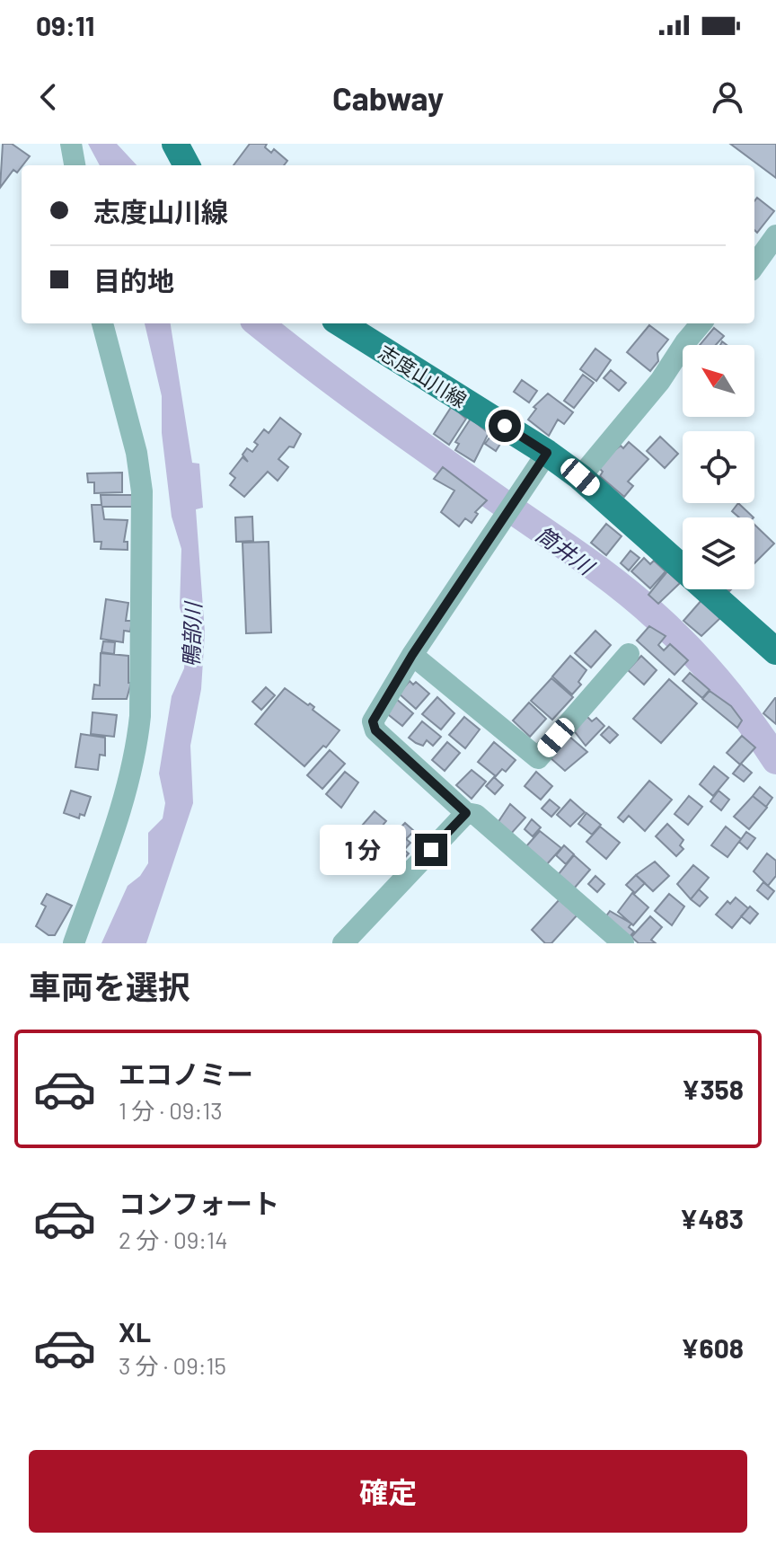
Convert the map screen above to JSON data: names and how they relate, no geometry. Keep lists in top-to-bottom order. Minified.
{"streets":{"main road":["志度山川線"]},"water":["筒井川","鴨部川"],"north":"top left","page":{"status":"09:11","header":"Cabway","banner":["志度山川線","目的地"],"bubble":"1 分","heading":"車両を選択","list":[{"name":"エコノミー","note":"1 分 · 09:13","value":"¥358"},{"name":"コンフォート","note":"2 分 · 09:14","value":"¥483"},{"name":"XL","note":"3 分 · 09:15","value":"¥608"}],"buttons":"確定"}}
